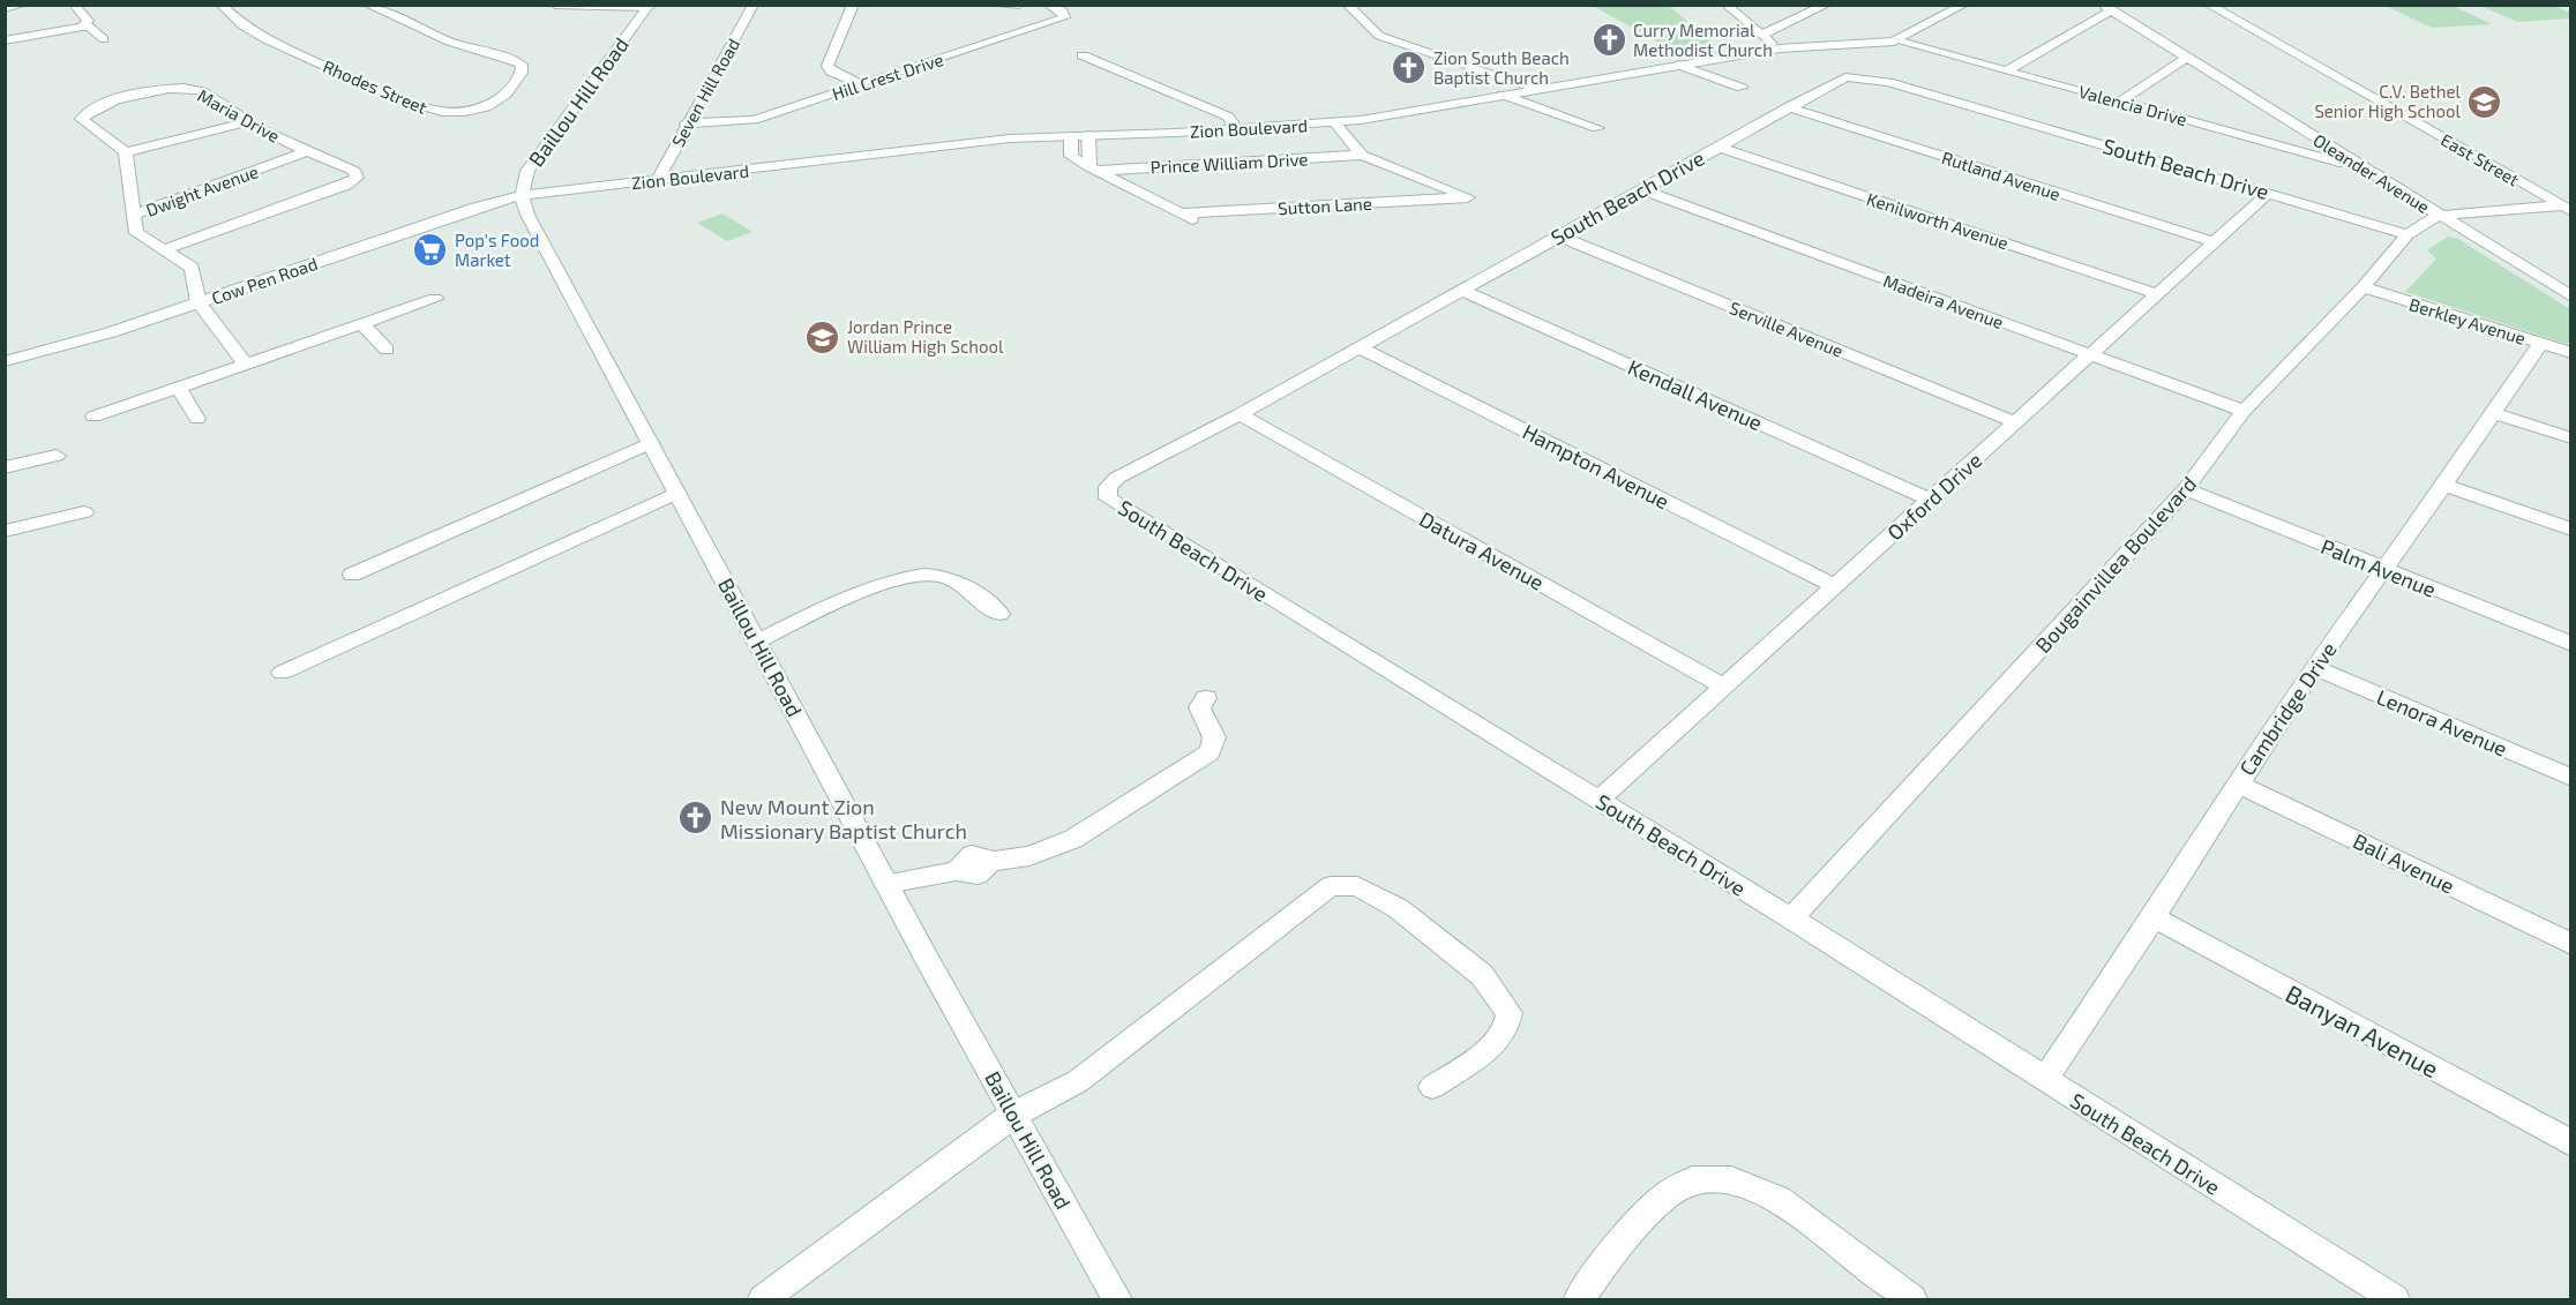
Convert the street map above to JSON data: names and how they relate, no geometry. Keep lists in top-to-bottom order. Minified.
{"streets":{"street":["Hill Crest Drive","Rhodes Street","Seven Hill Road","Baillou Hill Road","Valencia Drive","Maria Drive","Zion Boulevard","East Street","Prince William Drive","South Beach Drive","Oleander Avenue","Rutland Avenue","Dwight Avenue","Sutton Lane","Kenilworth Avenue","Cow Pen Road","Madeira Avenue","Berkley Avenue","Serville Avenue","Kendall Avenue","Hampton Avenue","Oxford Drive","Datura Avenue","Bougainvillea Boulevard","Palm Avenue","Cambridge Drive","Lenora Avenue","Bali Avenue","Banyan Avenue"]},"crossings":[["Hill Crest Drive","Seven Hill Road"],["Seven Hill Road","Zion Boulevard"],["Baillou Hill Road","Zion Boulevard"],["Baillou Hill Road","Cow Pen Road"],["Valencia Drive","Zion Boulevard"],["Valencia Drive","Oleander Avenue"],["Maria Drive","Dwight Avenue"],["Zion Boulevard","Cow Pen Road"],["Prince William Drive","Sutton Lane"],["South Beach Drive","Rutland Avenue"],["South Beach Drive","Kenilworth Avenue"],["South Beach Drive","Madeira Avenue"],["South Beach Drive","Serville Avenue"],["South Beach Drive","Kendall Avenue"],["South Beach Drive","Hampton Avenue"],["South Beach Drive","Oxford Drive"],["South Beach Drive","Datura Avenue"],["South Beach Drive","Bougainvillea Boulevard"],["South Beach Drive","Cambridge Drive"],["Oleander Avenue","Bougainvillea Boulevard"],["Rutland Avenue","Oxford Drive"],["Kenilworth Avenue","Oxford Drive"],["Madeira Avenue","Oxford Drive"],["Madeira Avenue","Bougainvillea Boulevard"],["Berkley Avenue","Bougainvillea Boulevard"],["Berkley Avenue","Cambridge Drive"],["Serville Avenue","Oxford Drive"],["Kendall Avenue","Oxford Drive"],["Hampton Avenue","Oxford Drive"],["Oxford Drive","Datura Avenue"],["Bougainvillea Boulevard","Palm Avenue"],["Palm Avenue","Cambridge Drive"],["Cambridge Drive","Lenora Avenue"],["Cambridge Drive","Bali Avenue"],["Cambridge Drive","Banyan Avenue"]],"places":{"church":["Curry Memorial Methodist Church","Zion South Beach Baptist Church","New Mount Zion Missionary Baptist Church"],"school or university":["C.V. Bethel Senior High School","Jordan Prince William High School"],"supermarket":["Pop's Food Market"]}}
